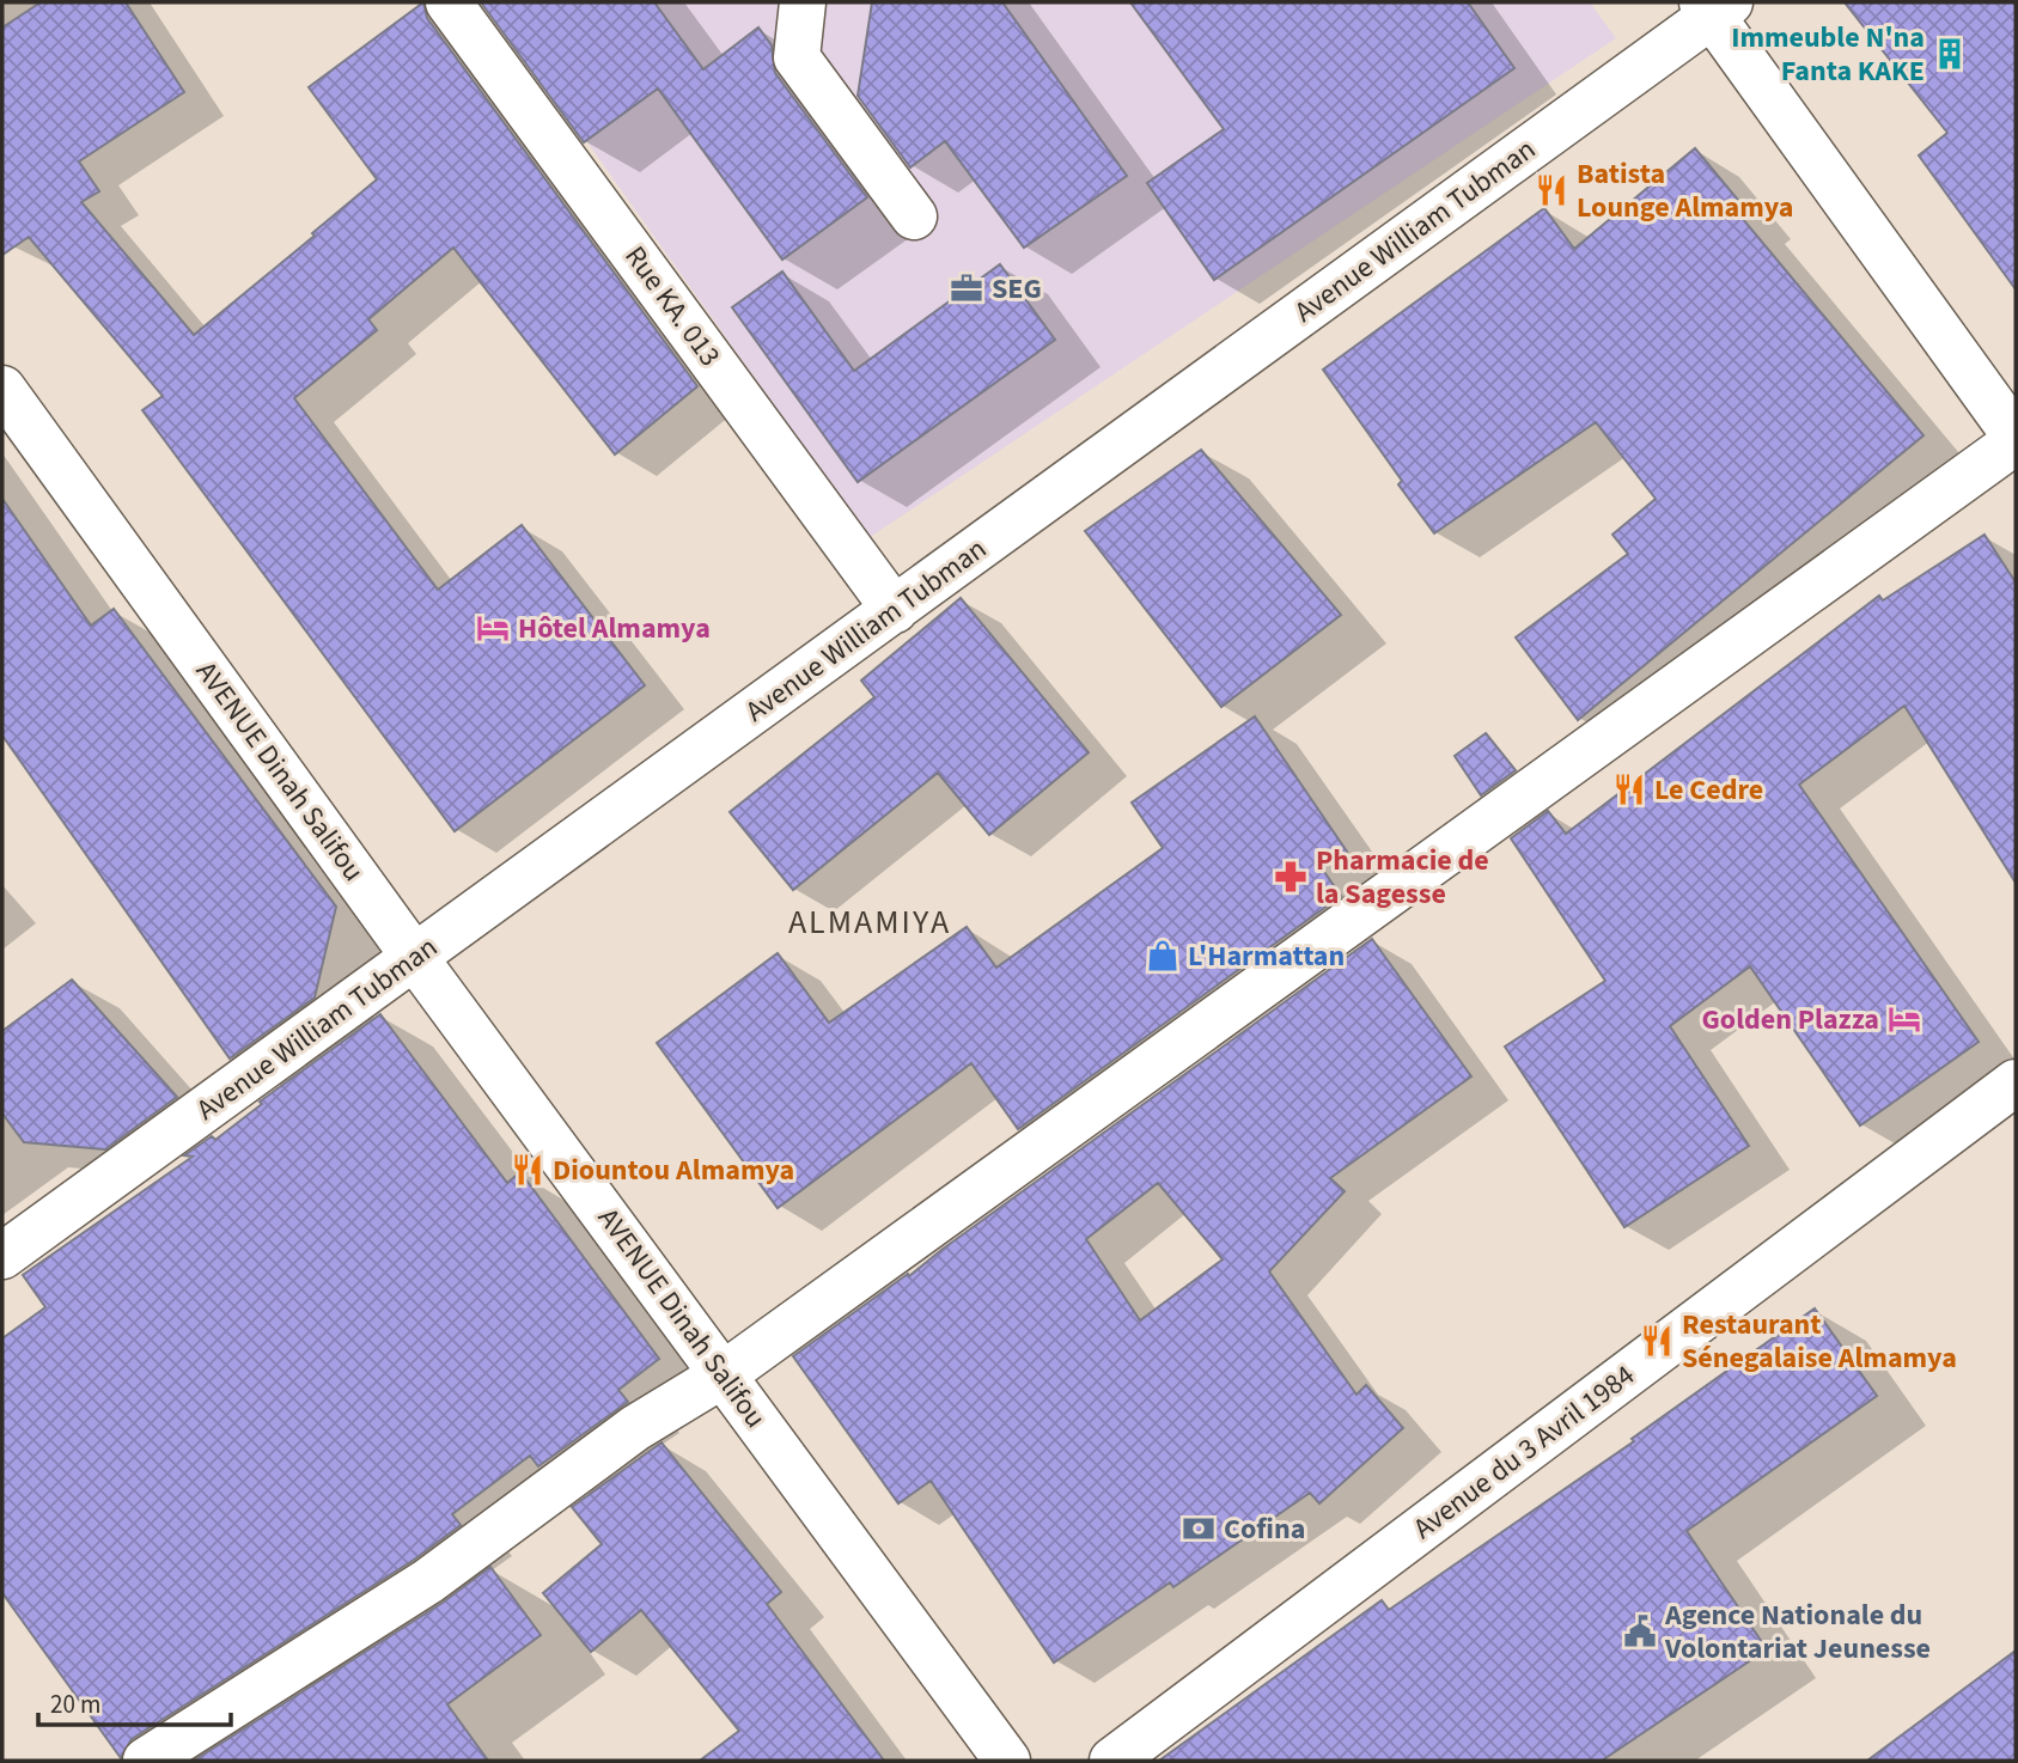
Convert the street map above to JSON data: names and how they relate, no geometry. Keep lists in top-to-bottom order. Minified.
{"streets":{"street":["Avenue William Tubman","Rue KA. 013","AVENUE Dinah Salifou","Avenue du 3 Avril 1984"]},"crossings":[["Avenue William Tubman","Rue KA. 013"],["Avenue William Tubman","AVENUE Dinah Salifou"]],"districts":["ALMAMIYA"],"places":{"building":["Immeuble N'na Fanta KAKE"],"restaurant":["Batista Lounge Almamya","Le Cedre","Diountou Almamya","Restaurant Sénegalaise Almamya"],"office":["SEG"],"hotel":["Hôtel Almamya","Golden Plazza"],"pharmacy":["Pharmacie de la Sagesse"],"shop":["L'Harmattan"],"bank":["Cofina"],"public building":["Agence Nationale du Volontariat Jeunesse"]},"scale_bar":"20 m"}
